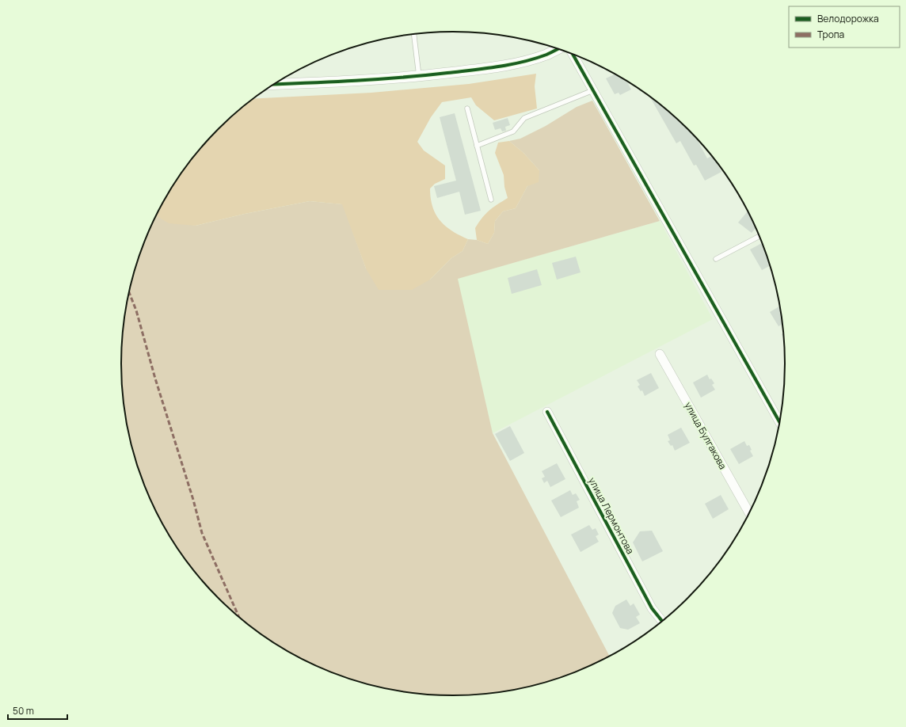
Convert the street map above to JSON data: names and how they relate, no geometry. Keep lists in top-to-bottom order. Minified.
{"streets":{"street":["улица Булгакова","улица Лермонтова"]},"legend":["Велодорожка","Тропа"],"scale_bar":"50 m"}
